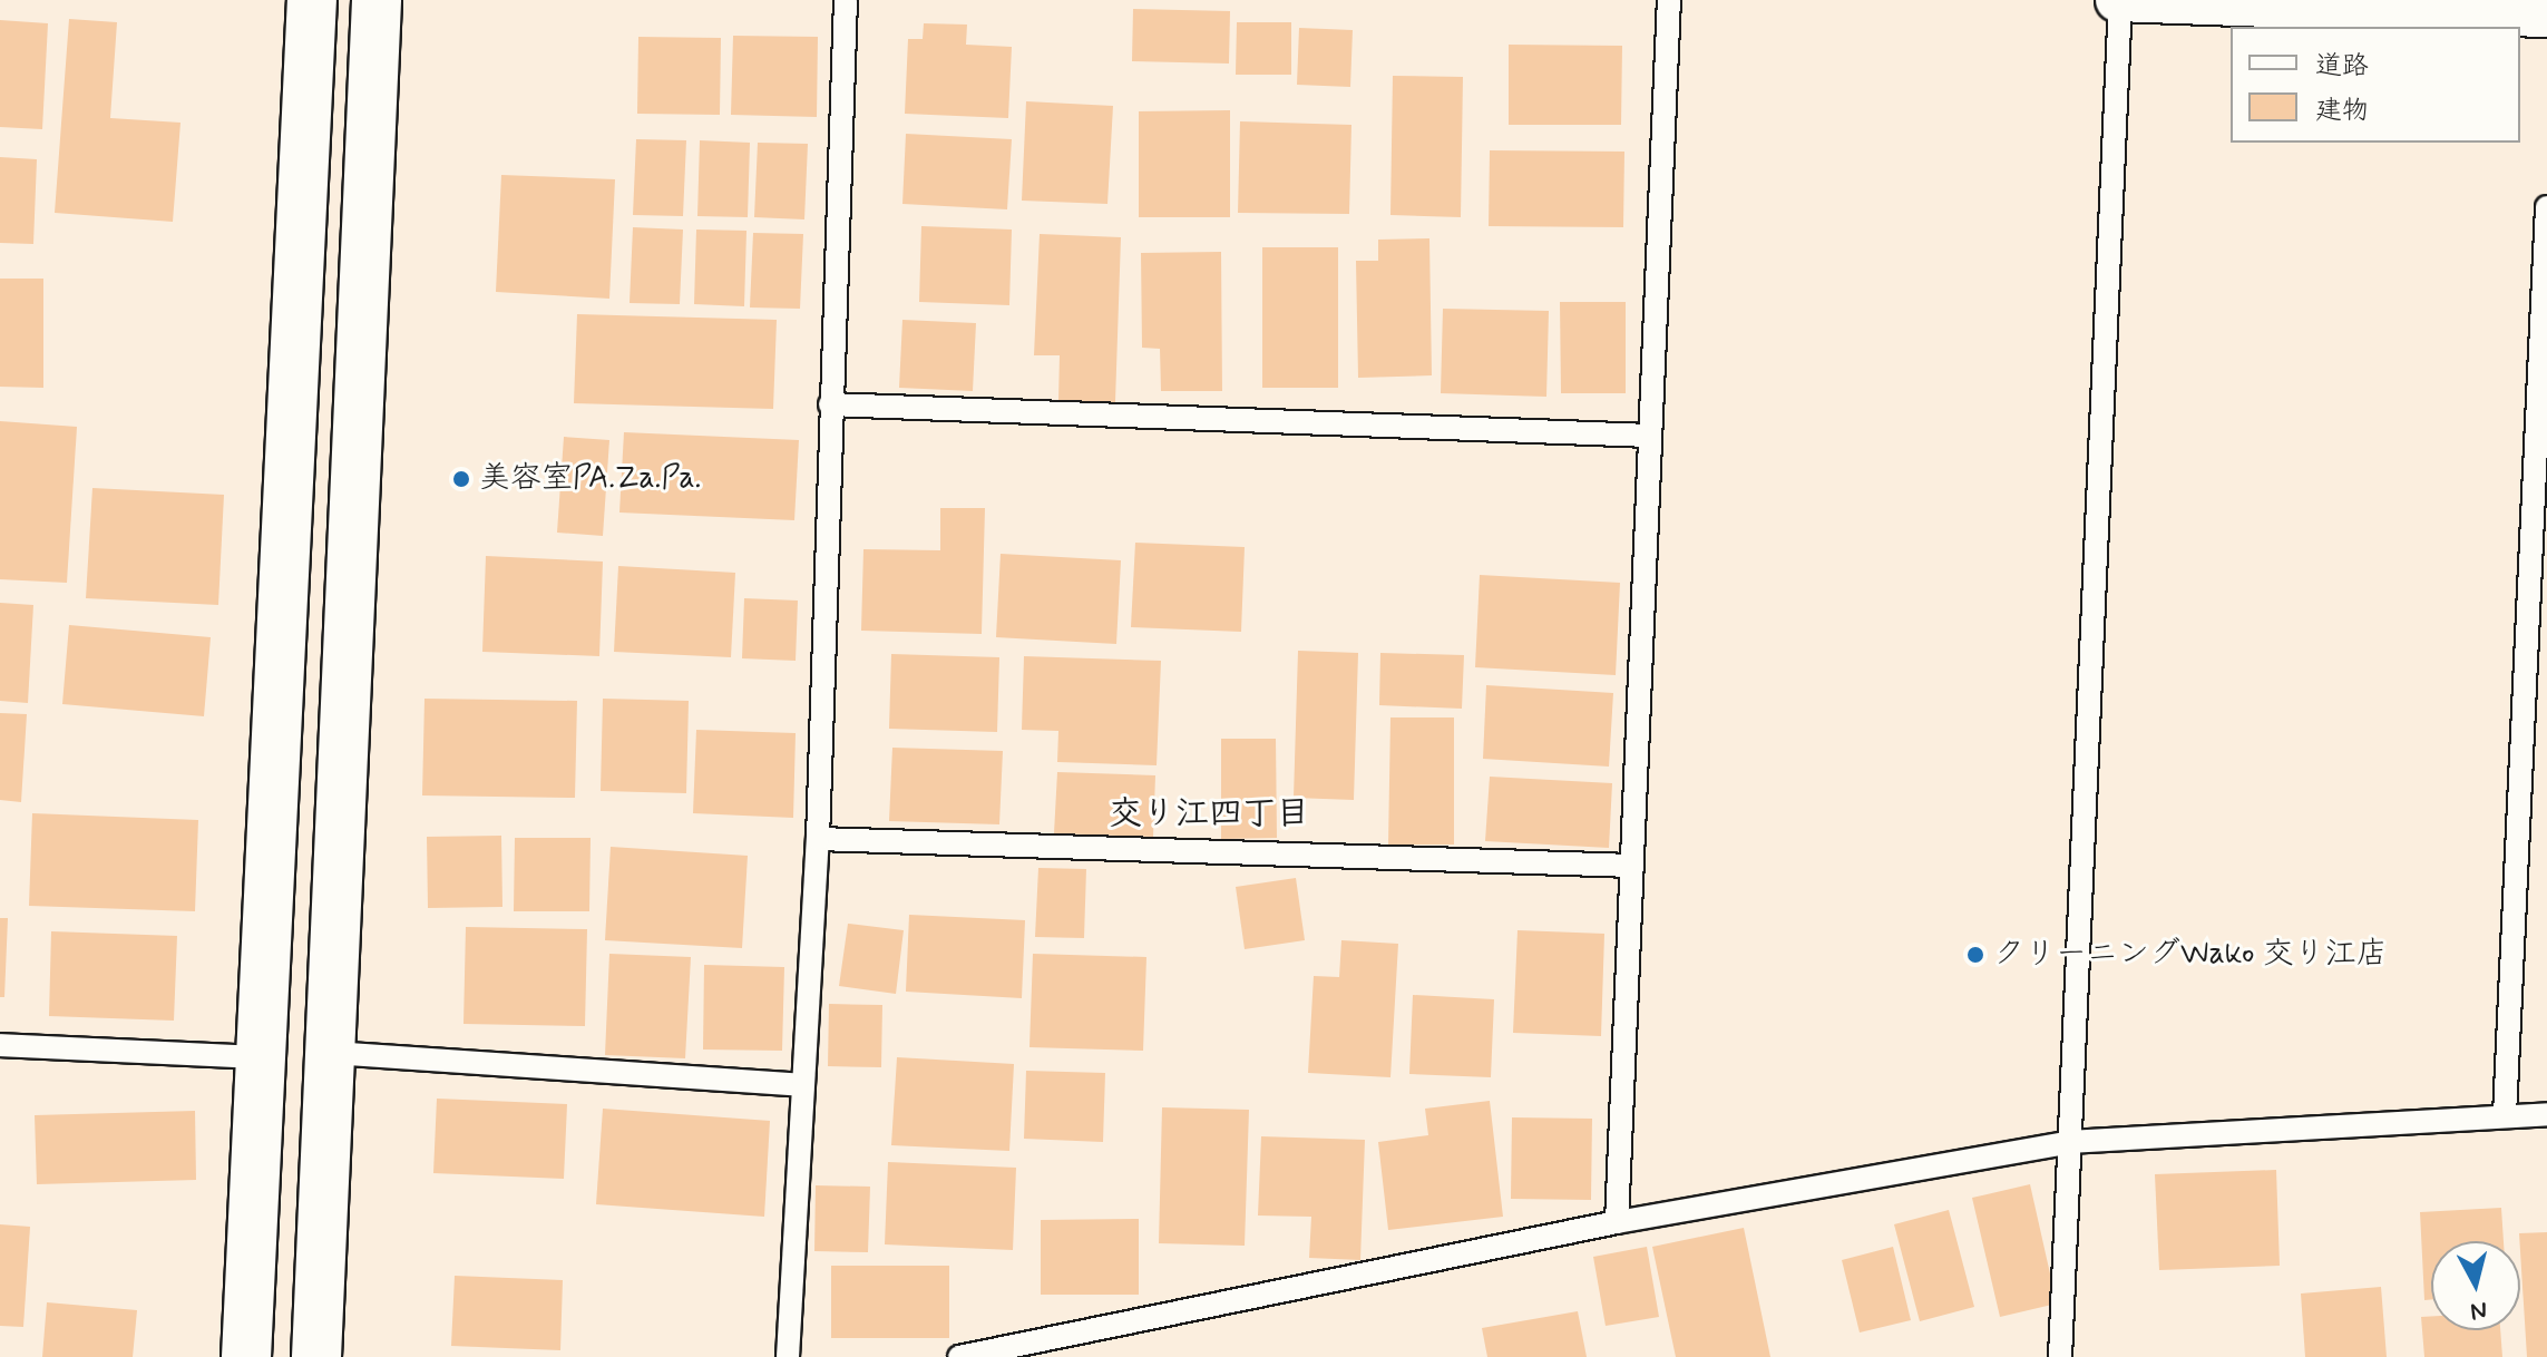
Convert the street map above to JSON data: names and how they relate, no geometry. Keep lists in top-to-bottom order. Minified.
{"districts":["交り江四丁目"],"places":["美容室PA.Za.Pa.","クリーニングWako 交り江店"],"legend":["道路","建物"],"north":"bottom"}
